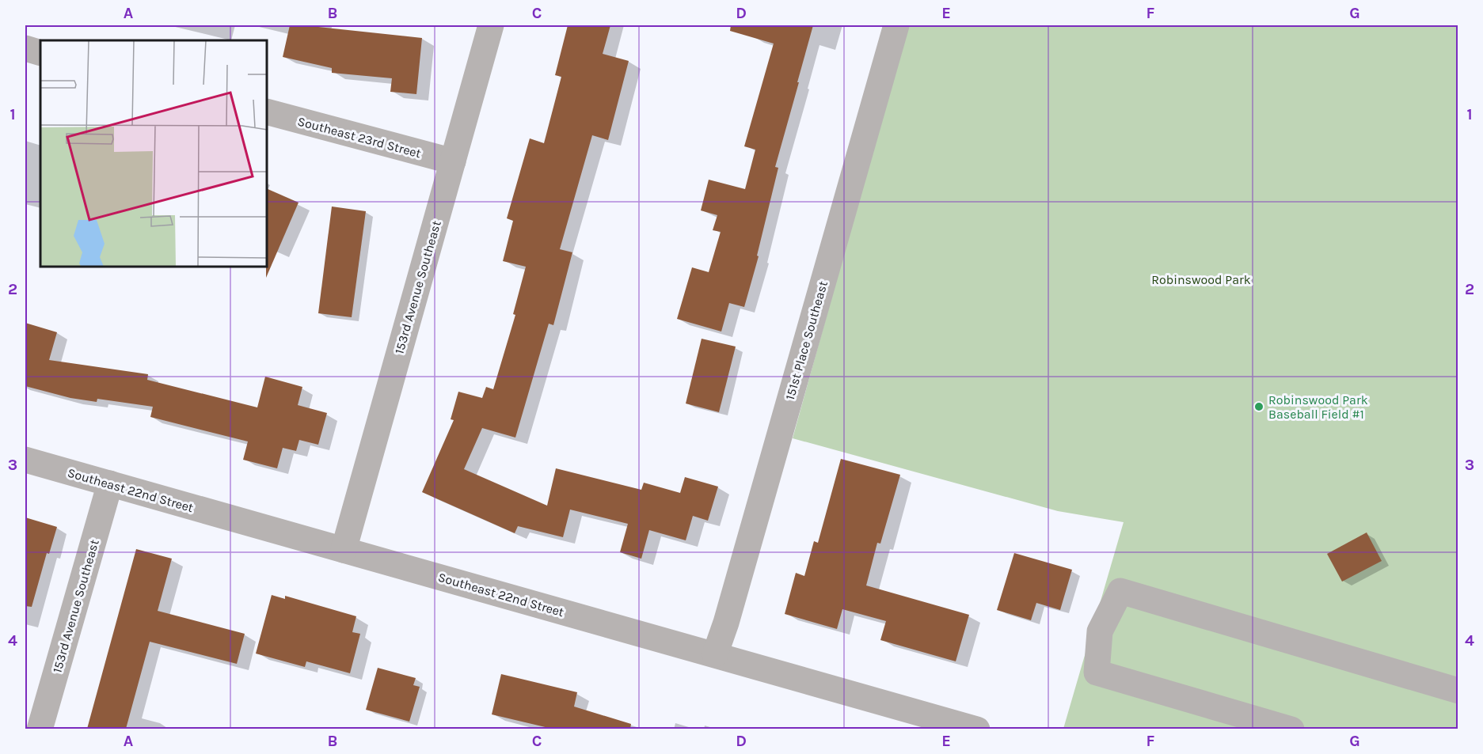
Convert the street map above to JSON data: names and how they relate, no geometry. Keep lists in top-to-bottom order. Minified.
{"streets":{"street":["Southeast 23rd Street","153rd Avenue Southeast","151st Place Southeast","Southeast 22nd Street"]},"crossings":[["Southeast 23rd Street","153rd Avenue Southeast"],["153rd Avenue Southeast","Southeast 22nd Street"],["151st Place Southeast","Southeast 22nd Street"]],"parks":["Robinswood Park"],"places":["Robinswood Park Baseball Field #1"],"grid":{"columns":["A","B","C","D","E","F","G"],"rows":["1","2","3","4"]}}
